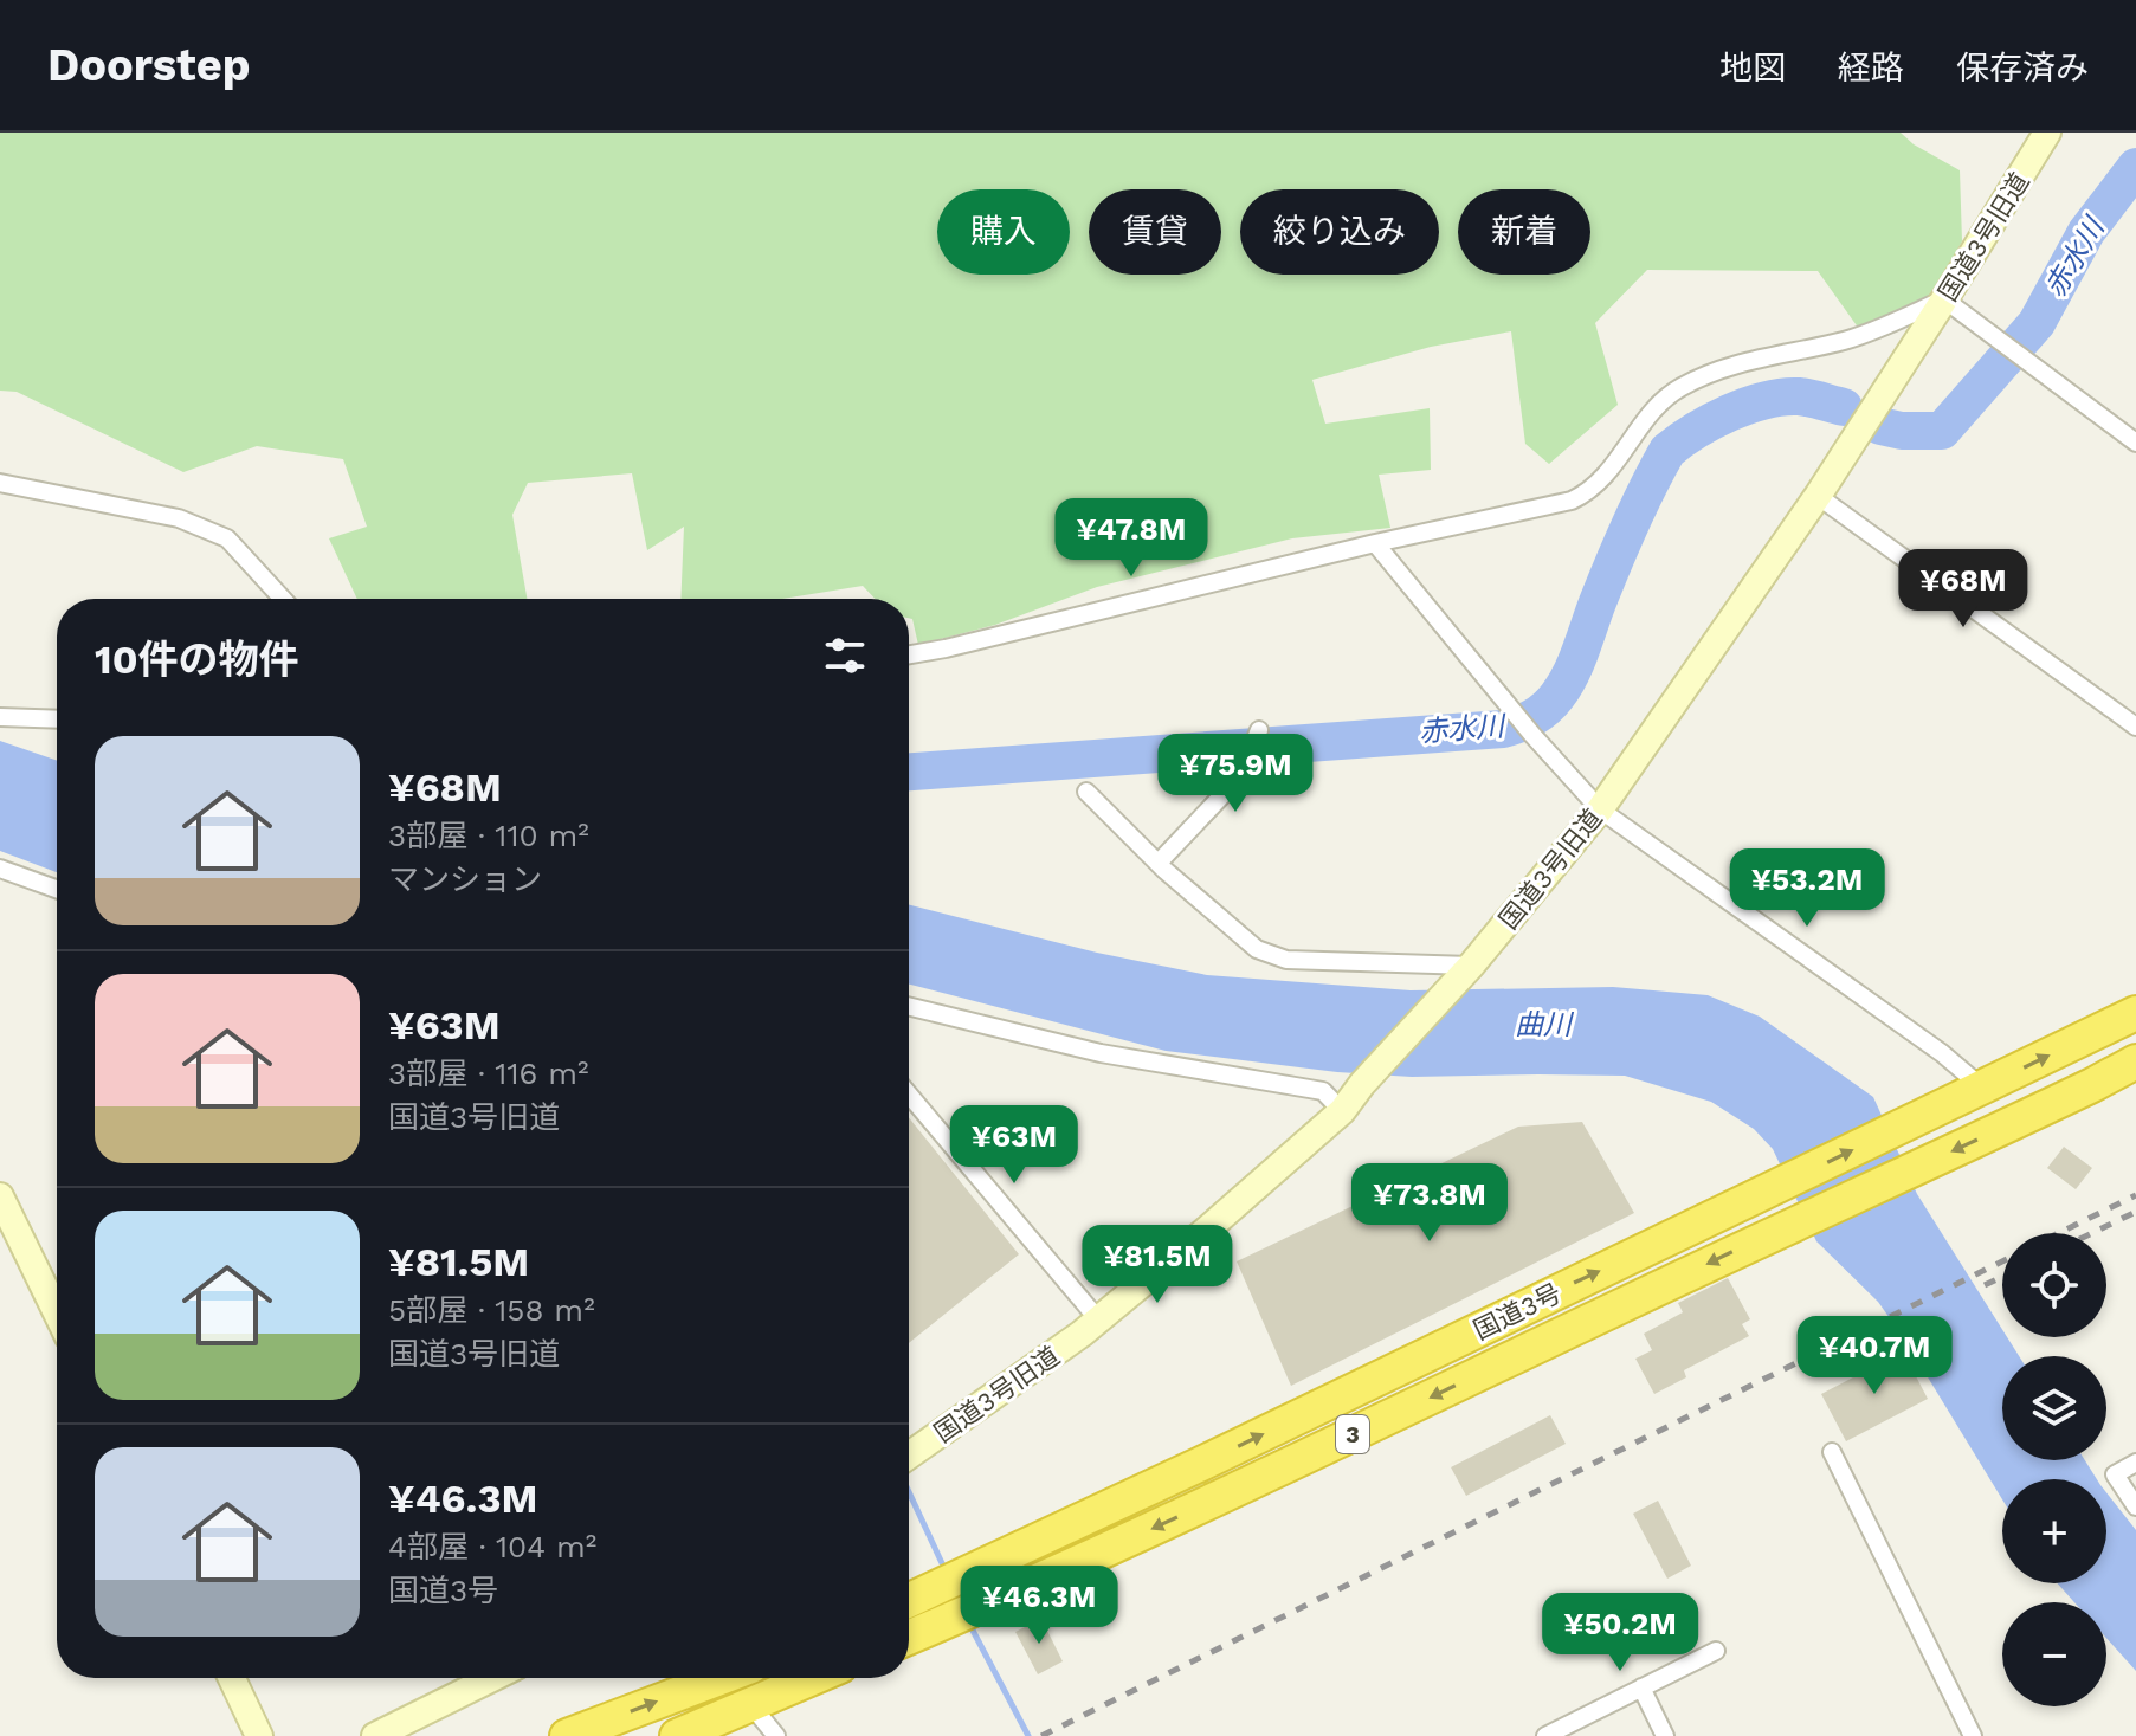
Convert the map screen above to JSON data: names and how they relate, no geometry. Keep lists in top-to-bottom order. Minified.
{"streets":{"highway":["国道3号","3"],"street":["国道3号旧道"]},"water":["赤水川","曲川"],"page":{"header":"Doorstep","nav":["地図","経路","保存済み"],"chip":["購入","賃貸","絞り込み","新着"],"price":["¥47.8M","¥68M","¥75.9M","¥53.2M","¥63M","¥73.8M","¥81.5M","¥40.7M","¥46.3M","¥50.2M"],"heading":"10件の物件","list":[{"name":"¥68M","note":"3部屋 · 110 m² · マンション"},{"name":"¥63M","note":"3部屋 · 116 m² · 国道3号旧道"},{"name":"¥81.5M","note":"5部屋 · 158 m² · 国道3号旧道"},{"name":"¥46.3M","note":"4部屋 · 104 m² · 国道3号"}],"map_buttons":["+","−"]}}
